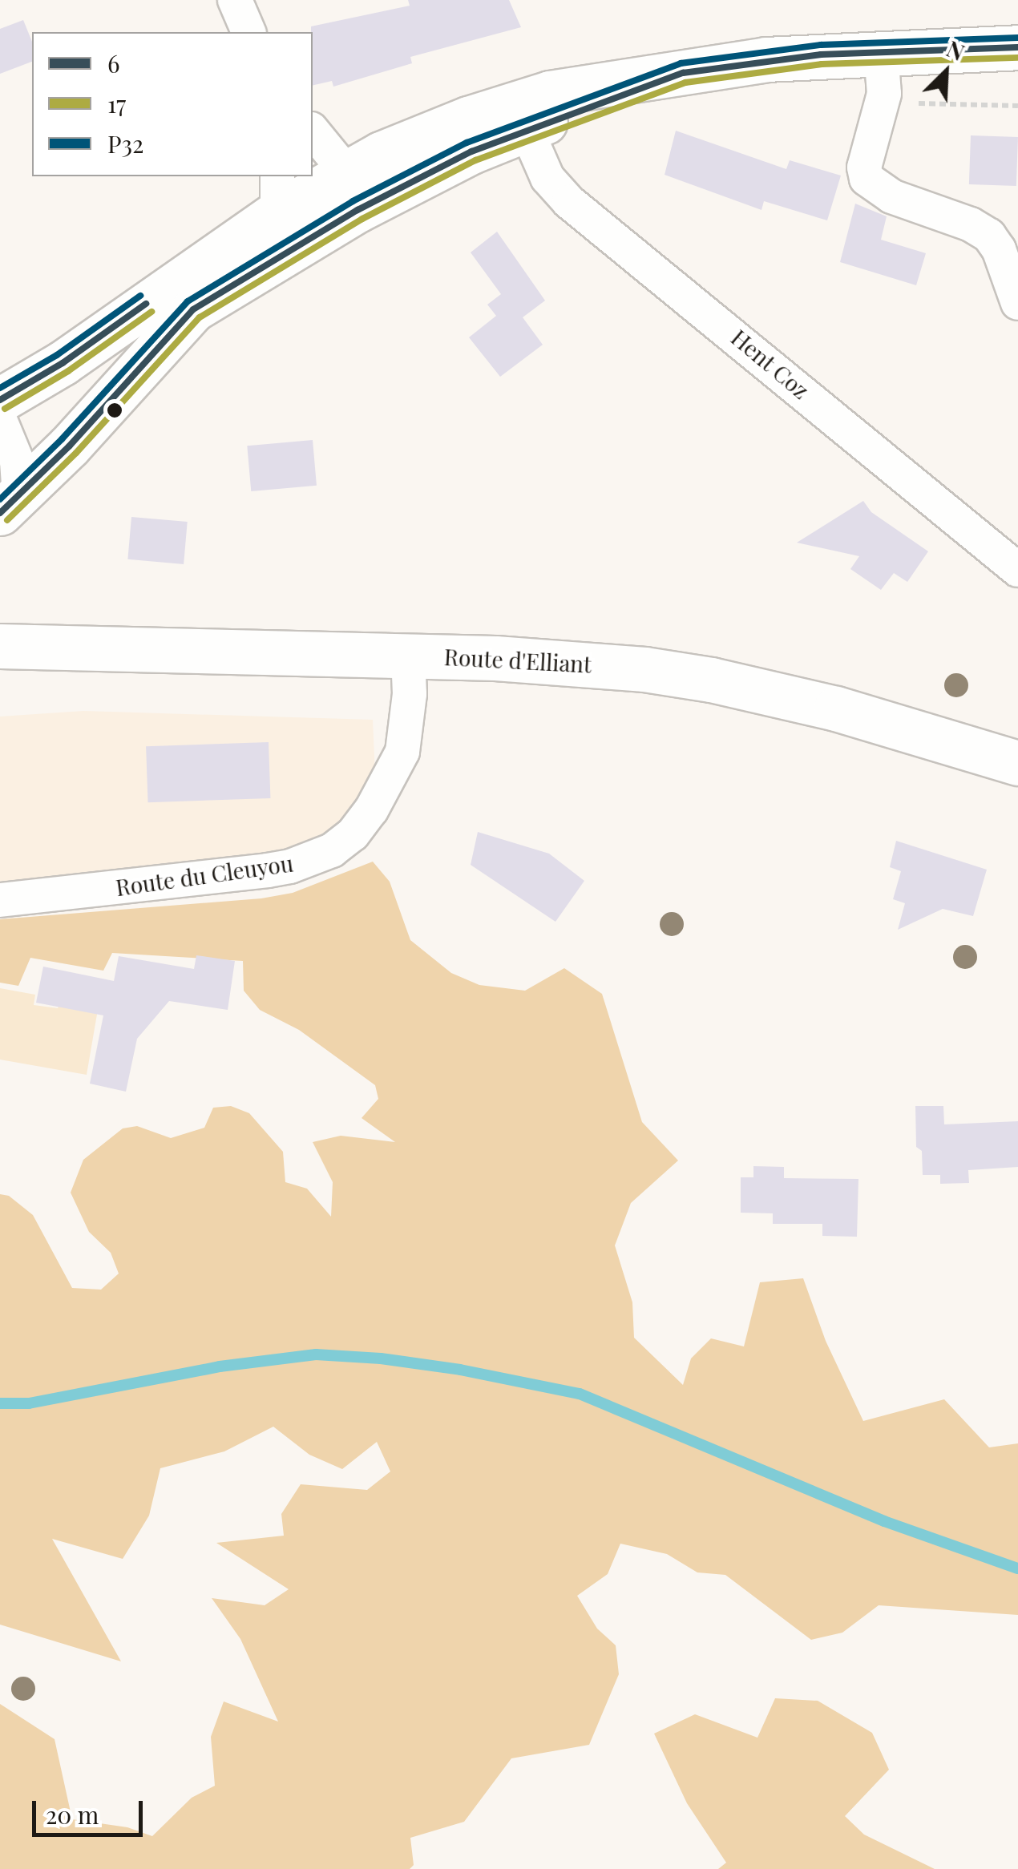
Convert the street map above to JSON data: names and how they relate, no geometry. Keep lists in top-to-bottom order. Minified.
{"streets":{"main road":["Route d'Elliant"],"street":["Hent Coz","Route du Cleuyou"]},"crossings":[["Route d'Elliant","Route du Cleuyou"]],"lines":["transit line P32","transit line 6","transit line 17"],"legend":["6","17","P32"],"scale_bar":"20 m","north":"top right"}
